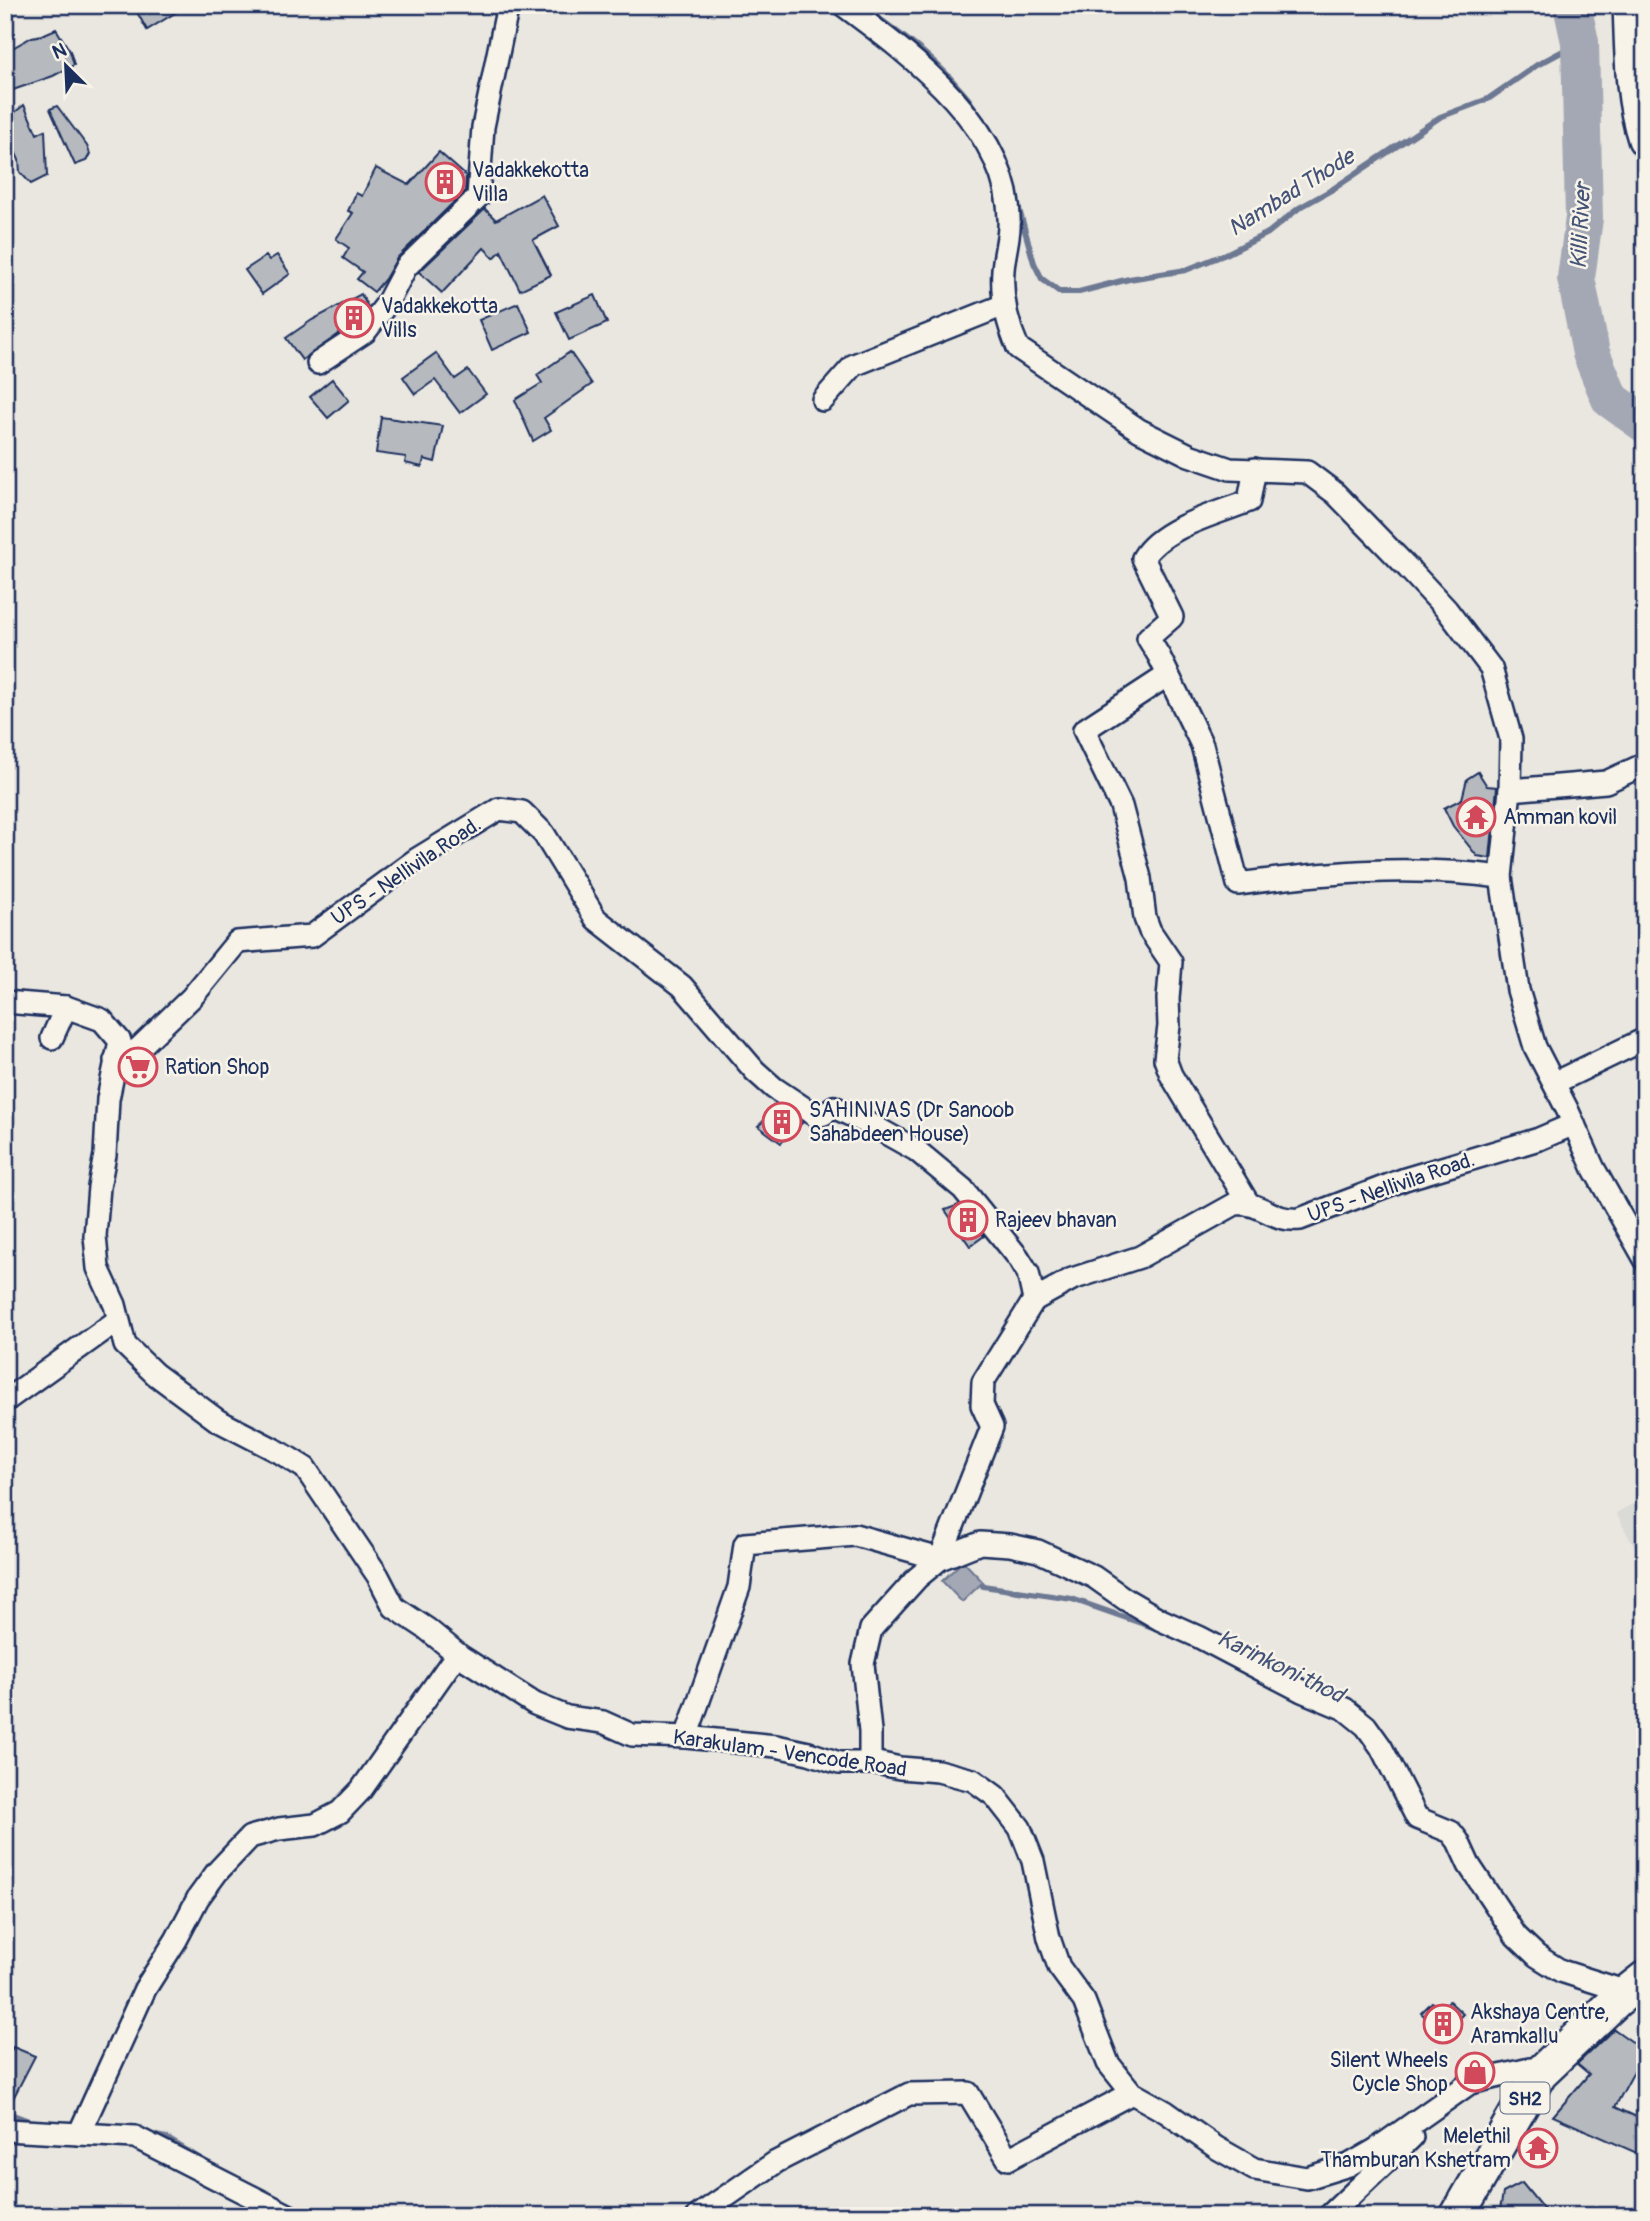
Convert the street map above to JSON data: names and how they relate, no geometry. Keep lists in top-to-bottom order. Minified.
{"streets":{"main road":["SH2"],"street":["UPS - Nellivila Road.","Karakulam - Vencode Road"]},"crossings":[["UPS - Nellivila Road.","Karakulam - Vencode Road"],["Karakulam - Vencode Road","SH2"]],"water":["Nambad Thode","Killi River","Karinkoni thod"],"places":{"building":["Vadakkekotta Villa","Vadakkekotta Vills","SAHINIVAS (Dr Sanoob Sahabdeen House)","Rajeev bhavan","Akshaya Centre, Aramkallu"],"temple":["Amman kovil","Melethil Thamburan Kshetram"],"supermarket":["Ration Shop"],"shop":["Silent Wheels Cycle Shop"]},"north":"top left"}
